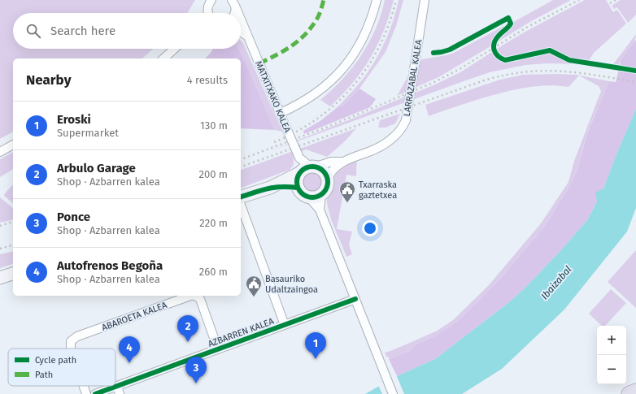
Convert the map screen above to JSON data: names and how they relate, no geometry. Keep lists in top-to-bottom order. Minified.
{"streets":{"street":["LARRAZABAL KALEA","MATXITXAKO KALEA","ABAROETA KALEA","AZBARREN KALEA"]},"crossings":[["ABAROETA KALEA","AZBARREN KALEA"]],"water":["Ibaizabal"],"places":{"public building":["Txarraska gaztetxea","Basauriko Udaltzaingoa"]},"legend":["Cycle path","Path"],"page":{"search":"Search here","heading":["Nearby","4 results"],"list":[{"mark":"1","name":"Eroski","note":"Supermarket","value":"130 m"},{"mark":"2","name":"Arbulo Garage","note":"Shop · Azbarren kalea","value":"200 m"},{"mark":"3","name":"Ponce","note":"Shop · Azbarren kalea","value":"220 m"},{"mark":"4","name":"Autofrenos Begoña","note":"Shop · Azbarren kalea","value":"260 m"}],"pins":["2","1","4","3"],"map_buttons":["+","−"]}}
